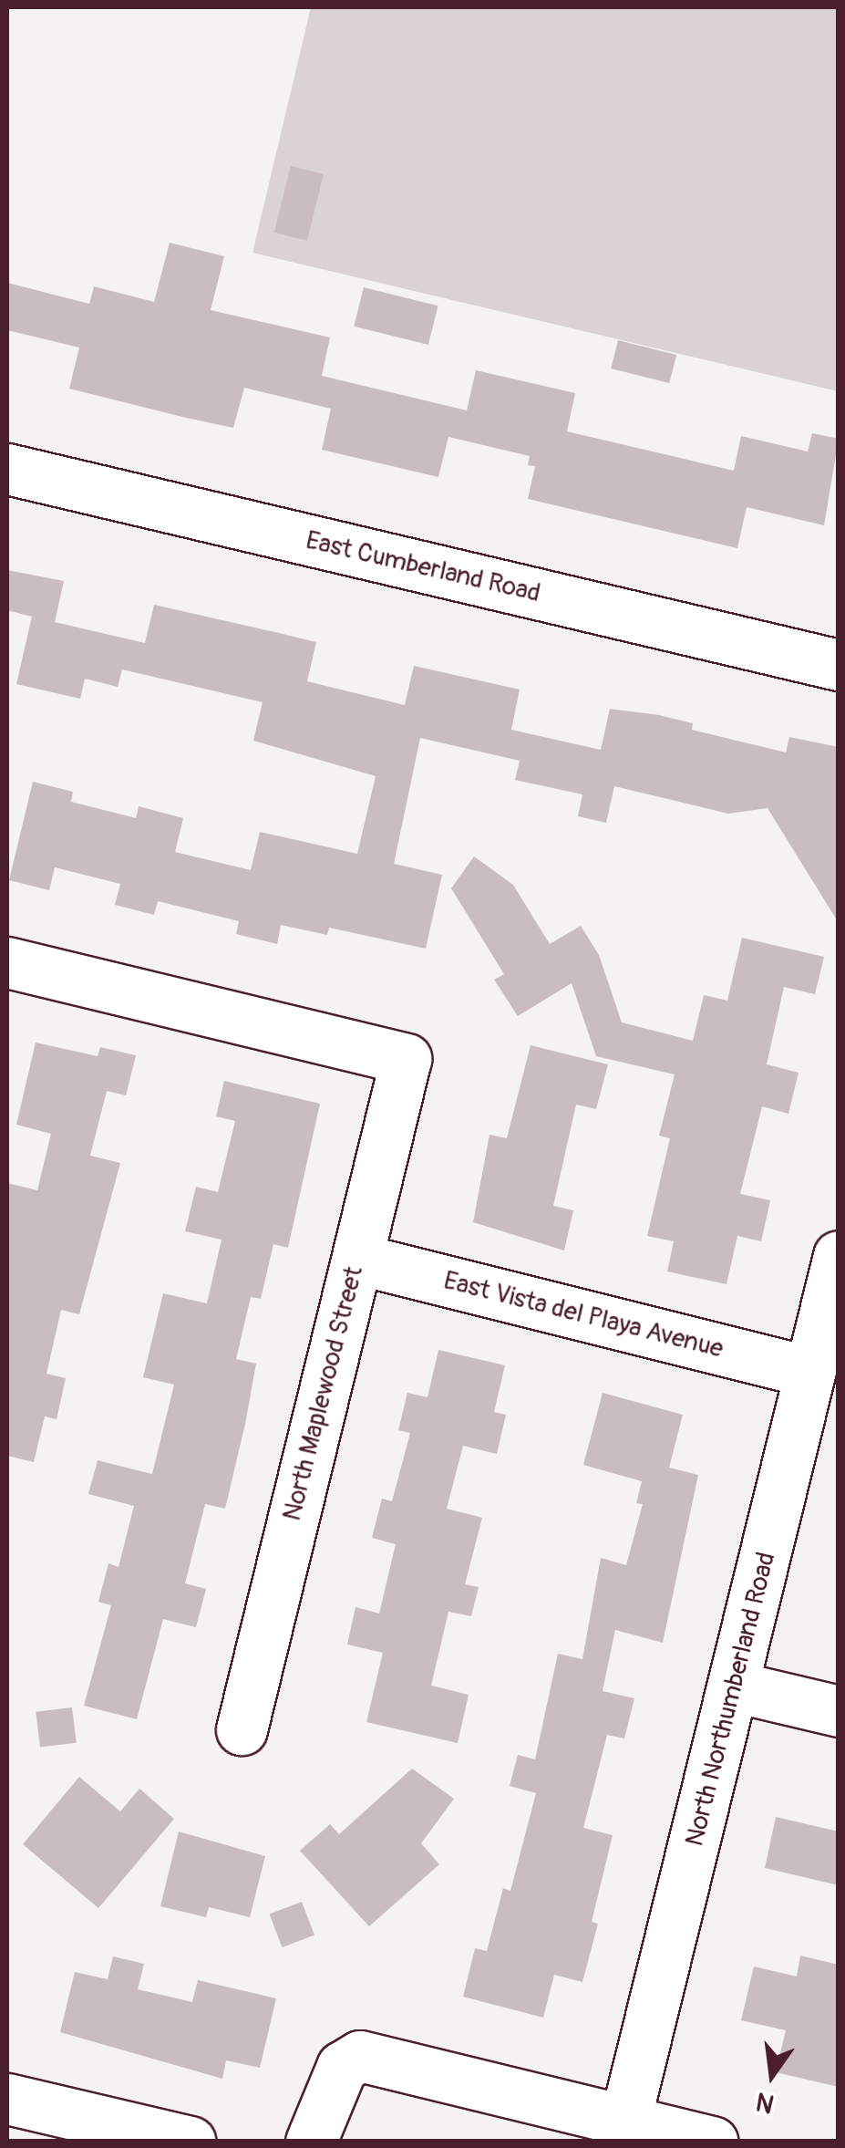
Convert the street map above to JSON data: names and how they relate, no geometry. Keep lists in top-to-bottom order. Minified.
{"streets":{"street":["East Cumberland Road","East Vista del Playa Avenue","North Maplewood Street","North Northumberland Road"]},"crossings":[["East Vista del Playa Avenue","North Maplewood Street"],["East Vista del Playa Avenue","North Northumberland Road"]],"north":"bottom"}
